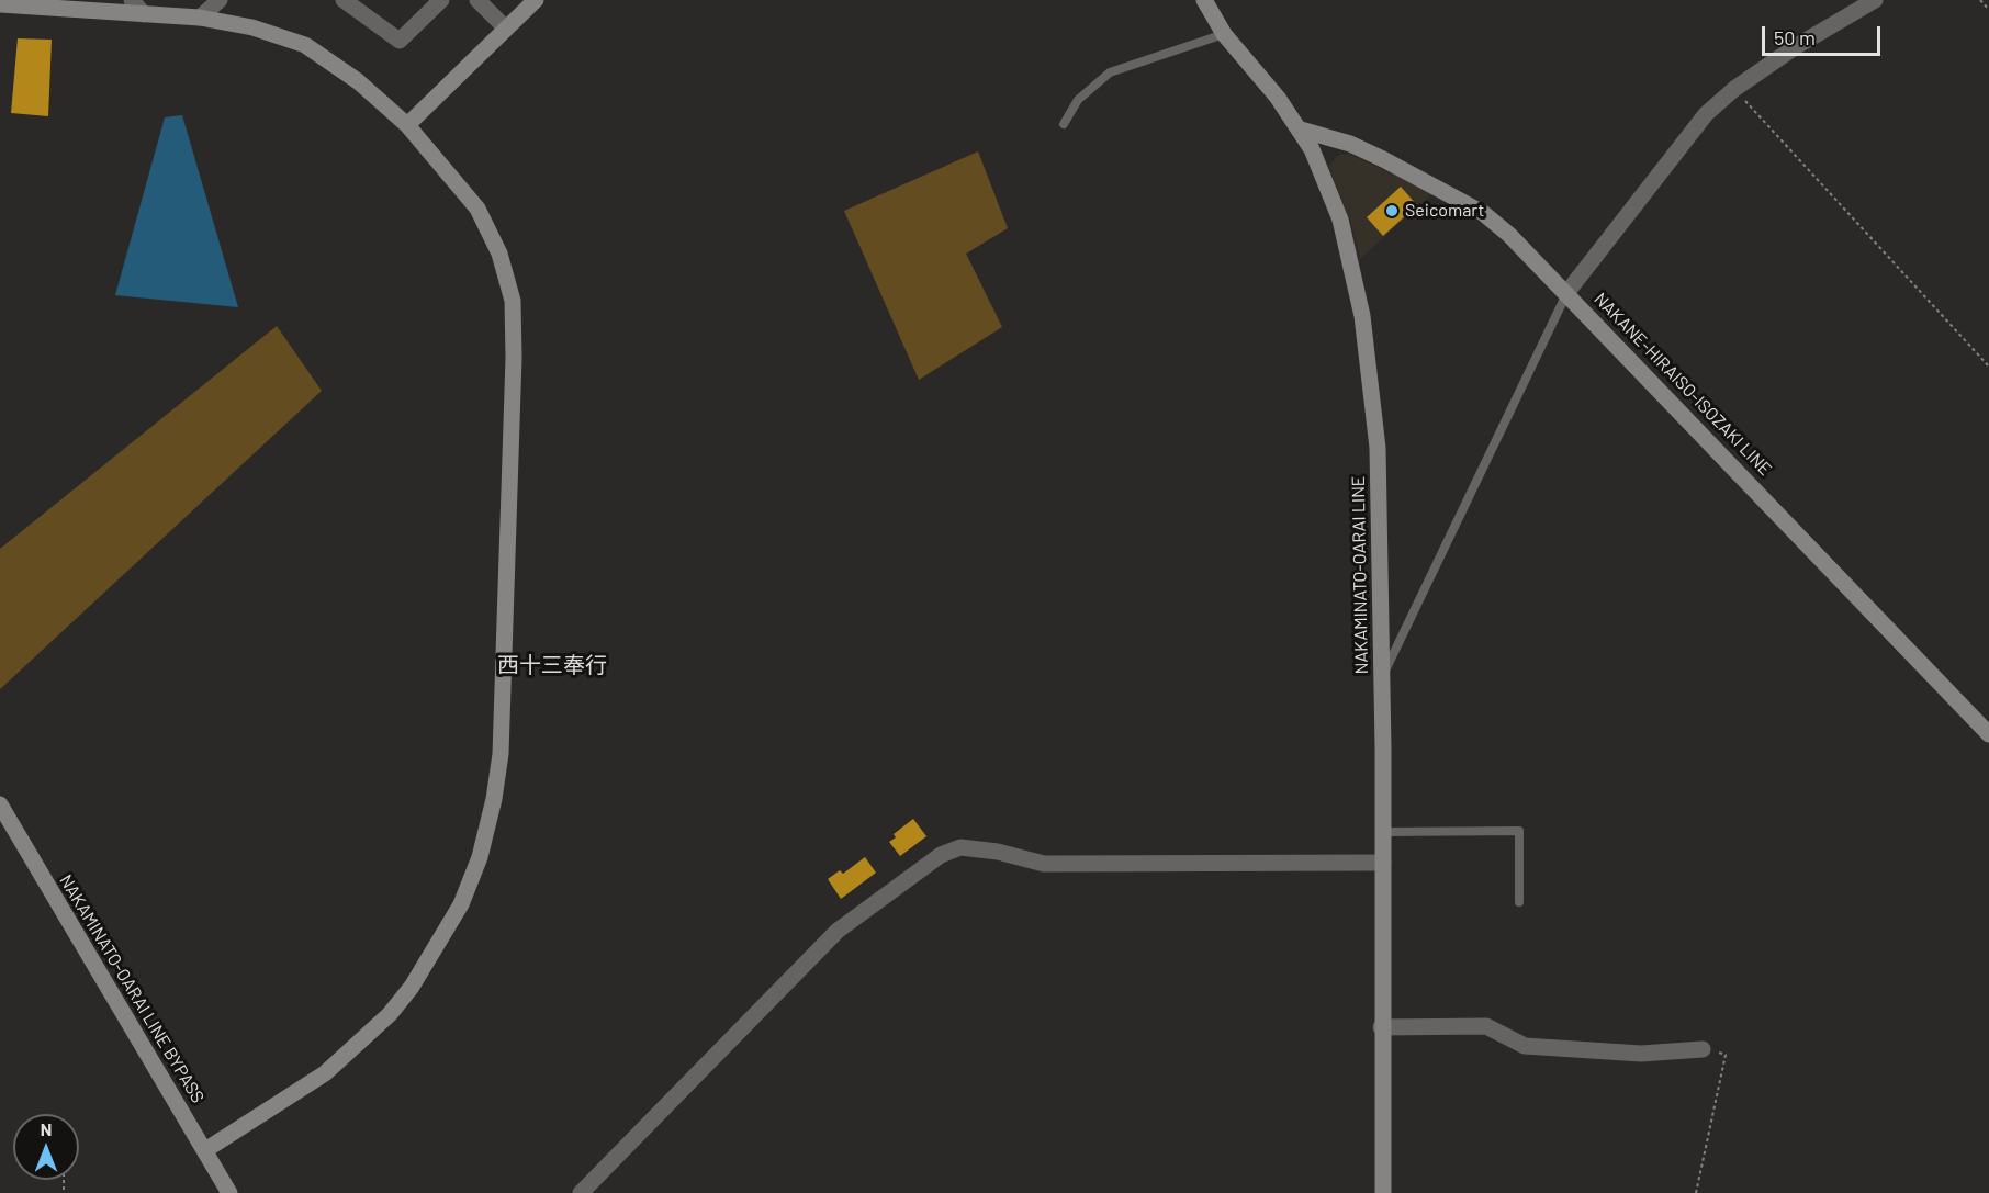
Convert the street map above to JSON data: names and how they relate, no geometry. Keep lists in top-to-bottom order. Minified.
{"streets":{"main road":["NAKANE-HIRAISO-ISOZAKI LINE","NAKAMINATO-OARAI LINE","NAKAMINATO-OARAI LINE BYPASS"]},"crossings":[["NAKANE-HIRAISO-ISOZAKI LINE","NAKAMINATO-OARAI LINE"]],"districts":["西十三奉行"],"places":["Seicomart"],"scale_bar":"50 m","north":"top"}
